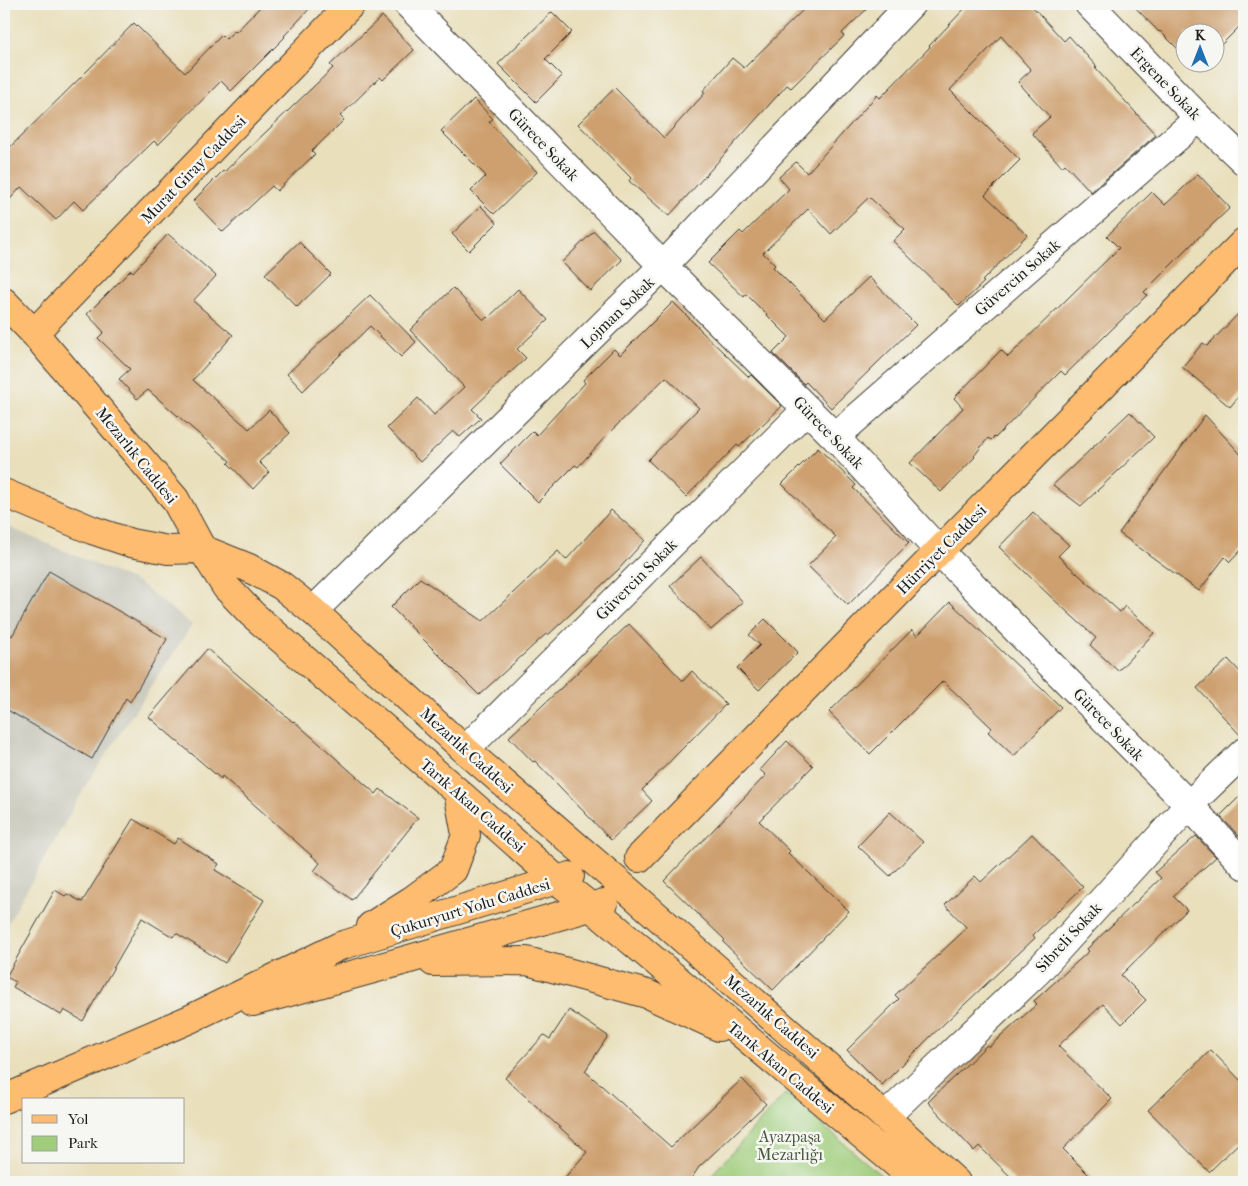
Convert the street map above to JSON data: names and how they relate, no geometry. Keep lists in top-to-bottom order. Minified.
{"streets":{"main road":["Murat Giray Caddesi","Mezarlık Caddesi","Hürriyet Caddesi","Tarık Akan Caddesi","Çukuryurt Yolu Caddesi"],"street":["Ergene Sokak","Gürece Sokak","Güvercin Sokak","Lojman Sokak","Sibreli Sokak"]},"crossings":[["Ergene Sokak","Güvercin Sokak"],["Gürece Sokak","Güvercin Sokak"],["Gürece Sokak","Lojman Sokak"],["Gürece Sokak","Hürriyet Caddesi"],["Gürece Sokak","Sibreli Sokak"],["Murat Giray Caddesi","Mezarlık Caddesi"],["Güvercin Sokak","Mezarlık Caddesi"],["Lojman Sokak","Mezarlık Caddesi"],["Mezarlık Caddesi","Tarık Akan Caddesi"],["Mezarlık Caddesi","Çukuryurt Yolu Caddesi"],["Mezarlık Caddesi","Sibreli Sokak"],["Hürriyet Caddesi","Çukuryurt Yolu Caddesi"],["Tarık Akan Caddesi","Çukuryurt Yolu Caddesi"]],"parks":["Ayazpaşa Mezarlığı"],"legend":["Yol","Park"],"north":"top"}
